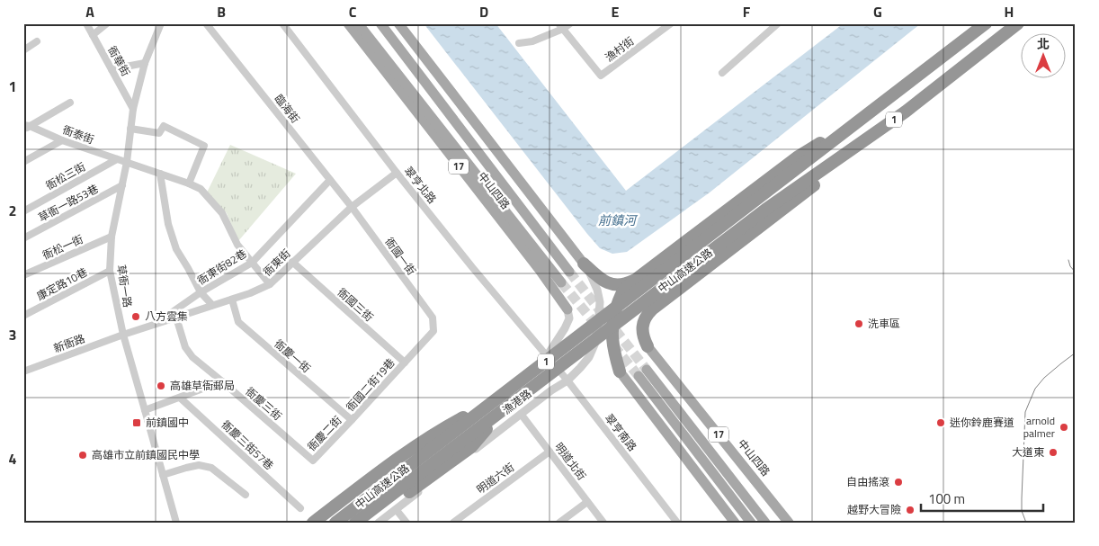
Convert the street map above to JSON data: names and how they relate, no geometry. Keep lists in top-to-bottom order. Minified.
{"streets":{"highway":["1","中山高速公路"],"main road":["17","中山四路"],"street":["漁村街","衙華街","臨海街","衙泰街","衙松三街","翠亨北路","草衙一路53巷","衙松一街","衙國一街","衙東街","衙東街82巷","康定路10巷","草衙一路","衙國三街","新衙路","衙慶一街","衙國二街19巷","漁港路","衙慶三街","翠亨南路","衙慶二街","衙慶三街57巷","明道北街","明道六街"]},"crossings":[["衙華街","草衙一路"],["臨海街","衙國一街"],["臨海街","衙東街"],["臨海街","衙東街82巷"],["衙泰街","衙松三街"],["衙泰街","衙東街"],["衙泰街","衙東街82巷"],["衙泰街","草衙一路"],["翠亨北路","衙東街"],["翠亨北路","漁港路"],["翠亨北路","翠亨南路"],["中山四路","漁港路"],["草衙一路53巷","草衙一路"],["衙松一街","草衙一路"],["衙國一街","衙東街"],["衙國一街","衙國二街19巷"],["衙東街","衙東街82巷"],["衙東街","草衙一路"],["衙東街","衙國三街"],["衙東街","新衙路"],["衙東街","衙慶一街"],["衙東街","衙慶三街"],["康定路10巷","草衙一路"],["草衙一路","新衙路"],["衙國三街","衙國二街19巷"],["衙慶一街","衙國二街19巷"],["衙慶一街","衙慶二街"],["衙國二街19巷","衙慶二街"],["漁港路","翠亨南路"],["漁港路","明道北街"],["衙慶三街","衙慶二街"],["明道北街","明道六街"]],"water":["前鎮河"],"places":{"other":["八方雲集","洗車區","高雄草衙郵局","迷你鈴鹿賽道","arnold palmer","大道東","高雄市立前鎮國民中學","自由搖滾","越野大冒險"],"transit":["前鎮國中"]},"scale_bar":"100 m","north":"top","grid":{"columns":["A","B","C","D","E","F","G","H"],"rows":["1","2","3","4"]}}
